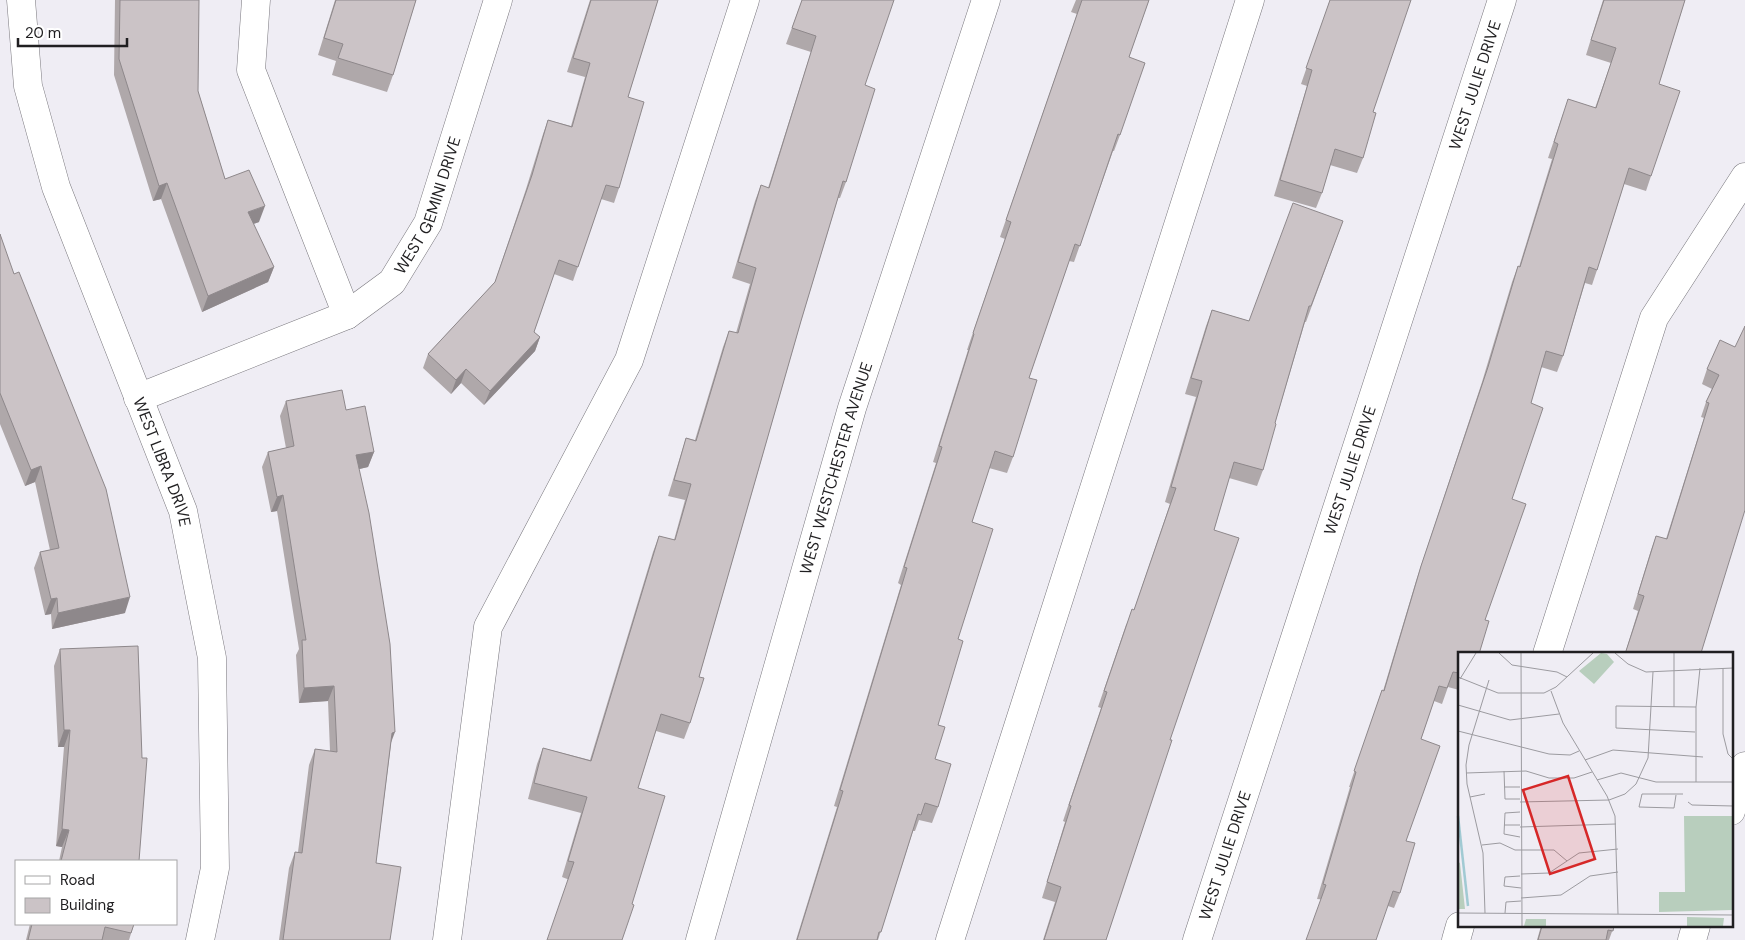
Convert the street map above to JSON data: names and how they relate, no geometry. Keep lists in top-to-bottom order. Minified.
{"streets":{"street":["WEST JULIE DRIVE","WEST GEMINI DRIVE","WEST LIBRA DRIVE","WEST WESTCHESTER AVENUE"]},"crossings":[["WEST GEMINI DRIVE","WEST LIBRA DRIVE"]],"legend":["Road","Building"],"scale_bar":"20 m"}
